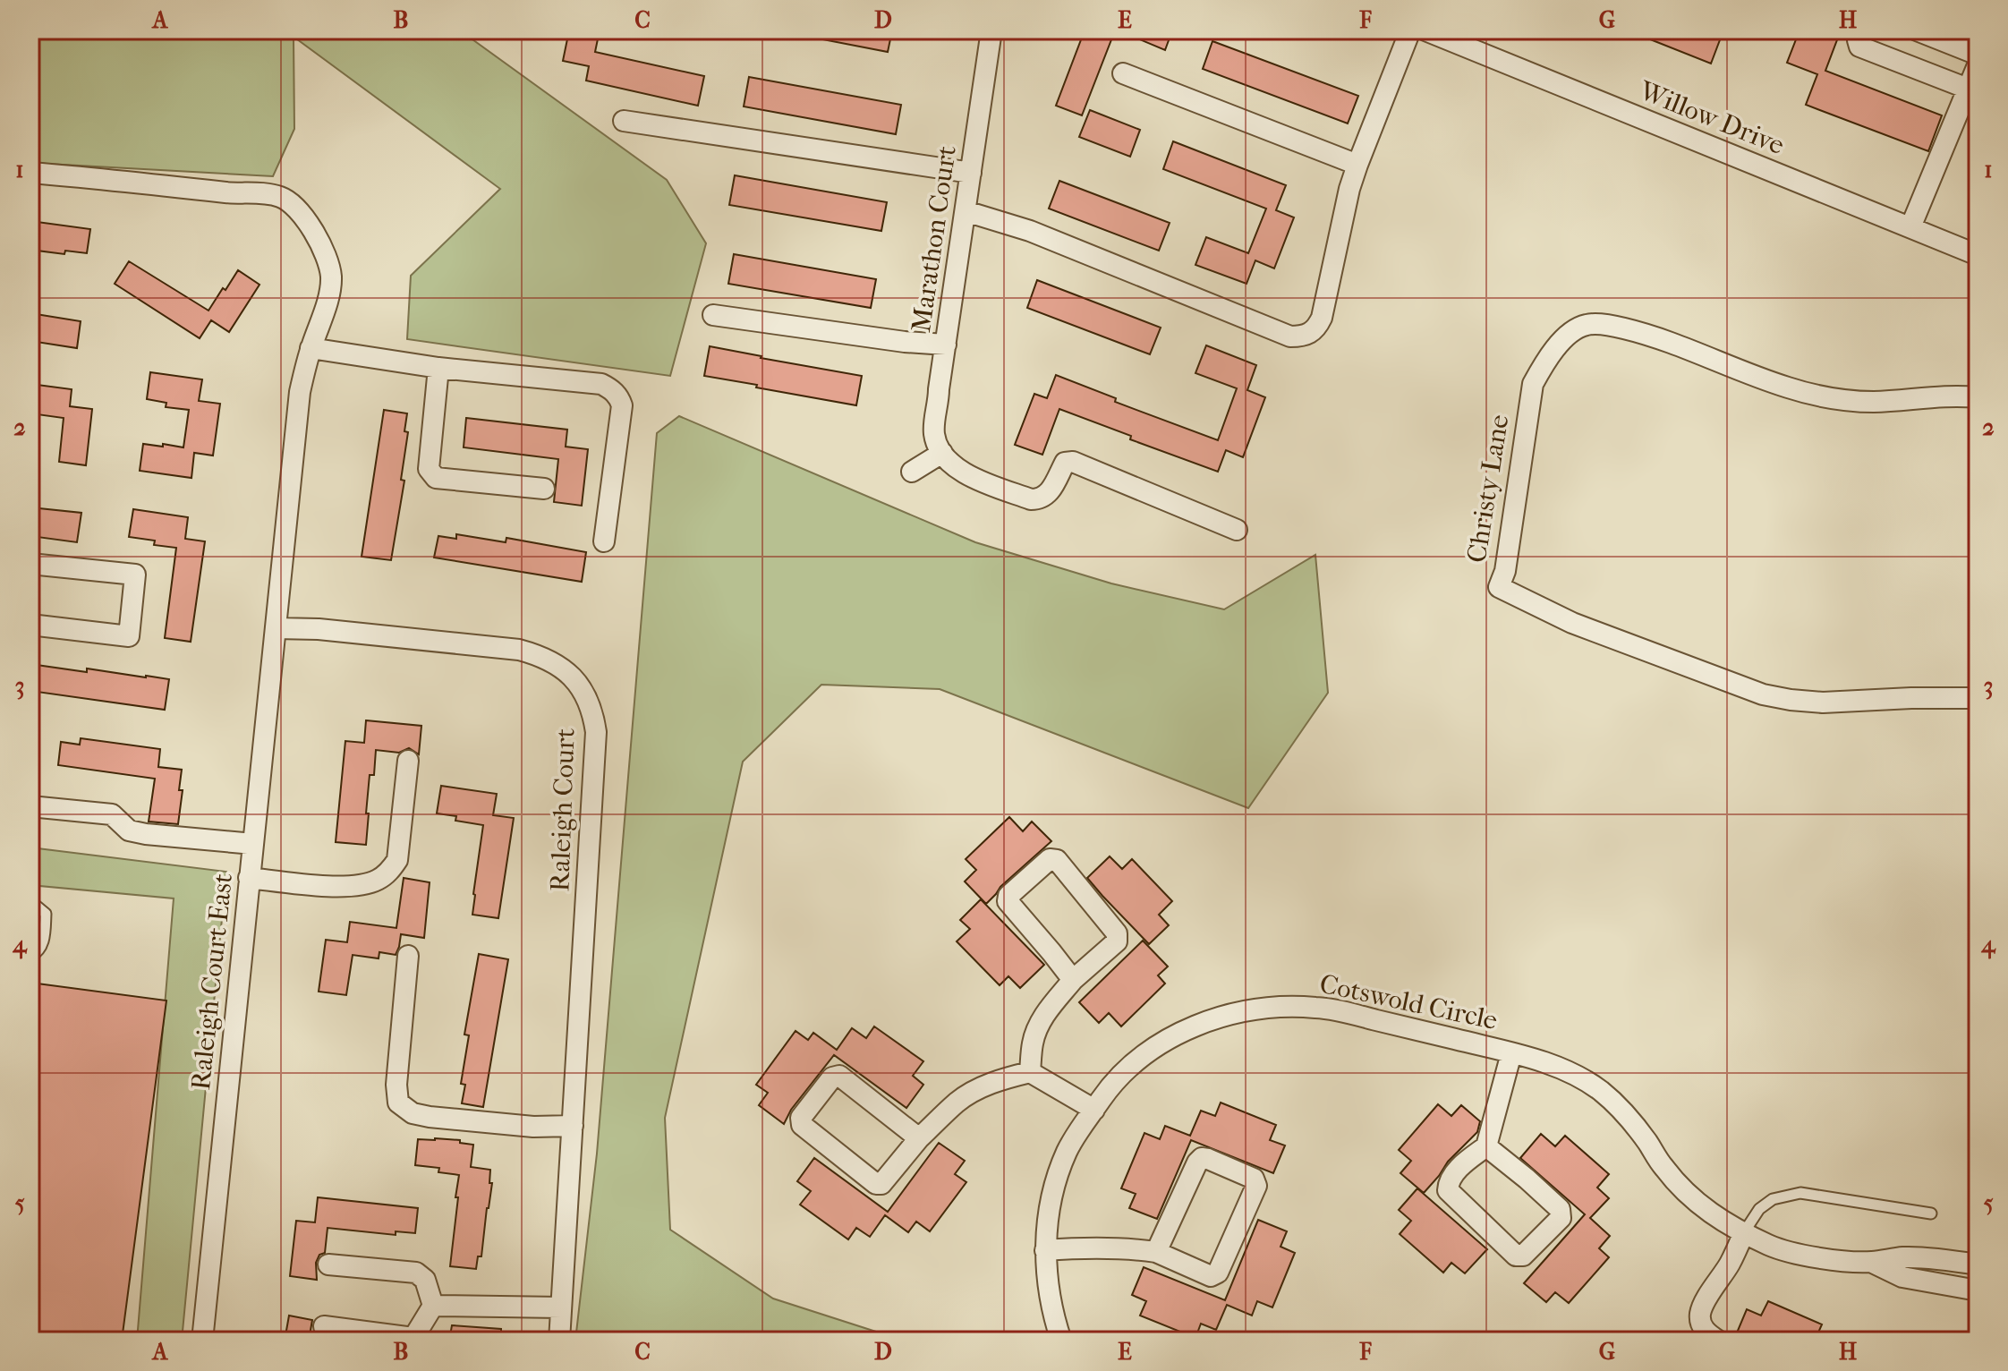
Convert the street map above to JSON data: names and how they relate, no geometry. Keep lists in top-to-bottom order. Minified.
{"streets":{"street":["Willow Drive","Marathon Court","Christy Lane","Raleigh Court","Raleigh Court East","Cotswold Circle"]},"crossings":[["Raleigh Court","Raleigh Court East"]],"grid":{"columns":["A","B","C","D","E","F","G","H"],"rows":["1","2","3","4","5"]}}
